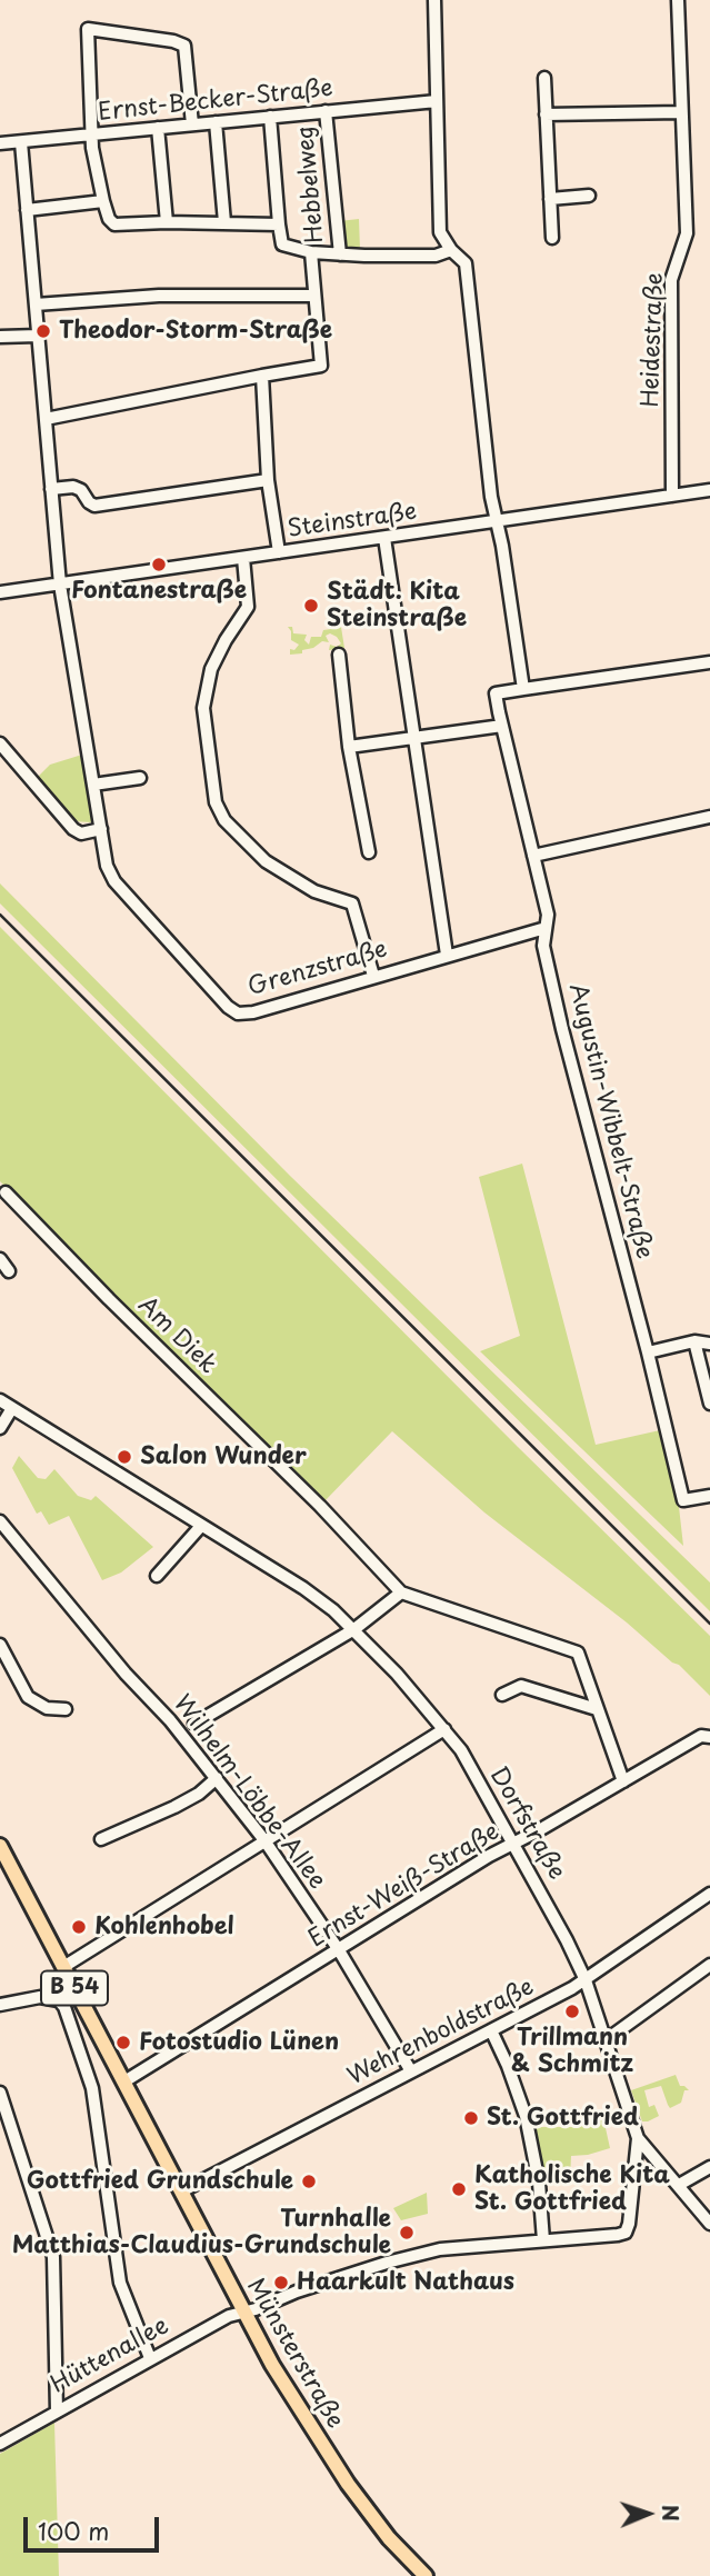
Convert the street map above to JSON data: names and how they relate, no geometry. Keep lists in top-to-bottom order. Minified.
{"streets":{"main road":["B 54","Münsterstraße"],"street":["Ernst-Becker-Straße","Hebbelweg","Heidestraße","Steinstraße","Grenzstraße","Augustin-Wibbelt-Straße","Am Diek","Wilhelm-Löbbe-Allee","Dorfstraße","Ernst-Weiß-Straße","Wehrenboldstraße","Hüttenallee"]},"crossings":[["Ernst-Becker-Straße","Hebbelweg"],["Ernst-Becker-Straße","Grenzstraße"],["Heidestraße","Steinstraße"],["Steinstraße","Grenzstraße"],["Grenzstraße","Augustin-Wibbelt-Straße"],["Wilhelm-Löbbe-Allee","Ernst-Weiß-Straße"],["Wilhelm-Löbbe-Allee","Wehrenboldstraße"],["Dorfstraße","Ernst-Weiß-Straße"],["Dorfstraße","Wehrenboldstraße"],["Dorfstraße","Hüttenallee"],["Ernst-Weiß-Straße","Münsterstraße"],["Wehrenboldstraße","Münsterstraße"],["Münsterstraße","Hüttenallee"]],"places":["Theodor-Storm-Straße","Fontanestraße","Städt. Kita Steinstraße","Salon Wunder","Kohlenhobel","Trillmann & Schmitz","Fotostudio Lünen","St. Gottfried","Gottfried Grundschule","Katholische Kita St. Gottfried","Turnhalle Matthias-Claudius-Grundschule","Haarkult Nathaus"],"scale_bar":"100 m","north":"right"}
